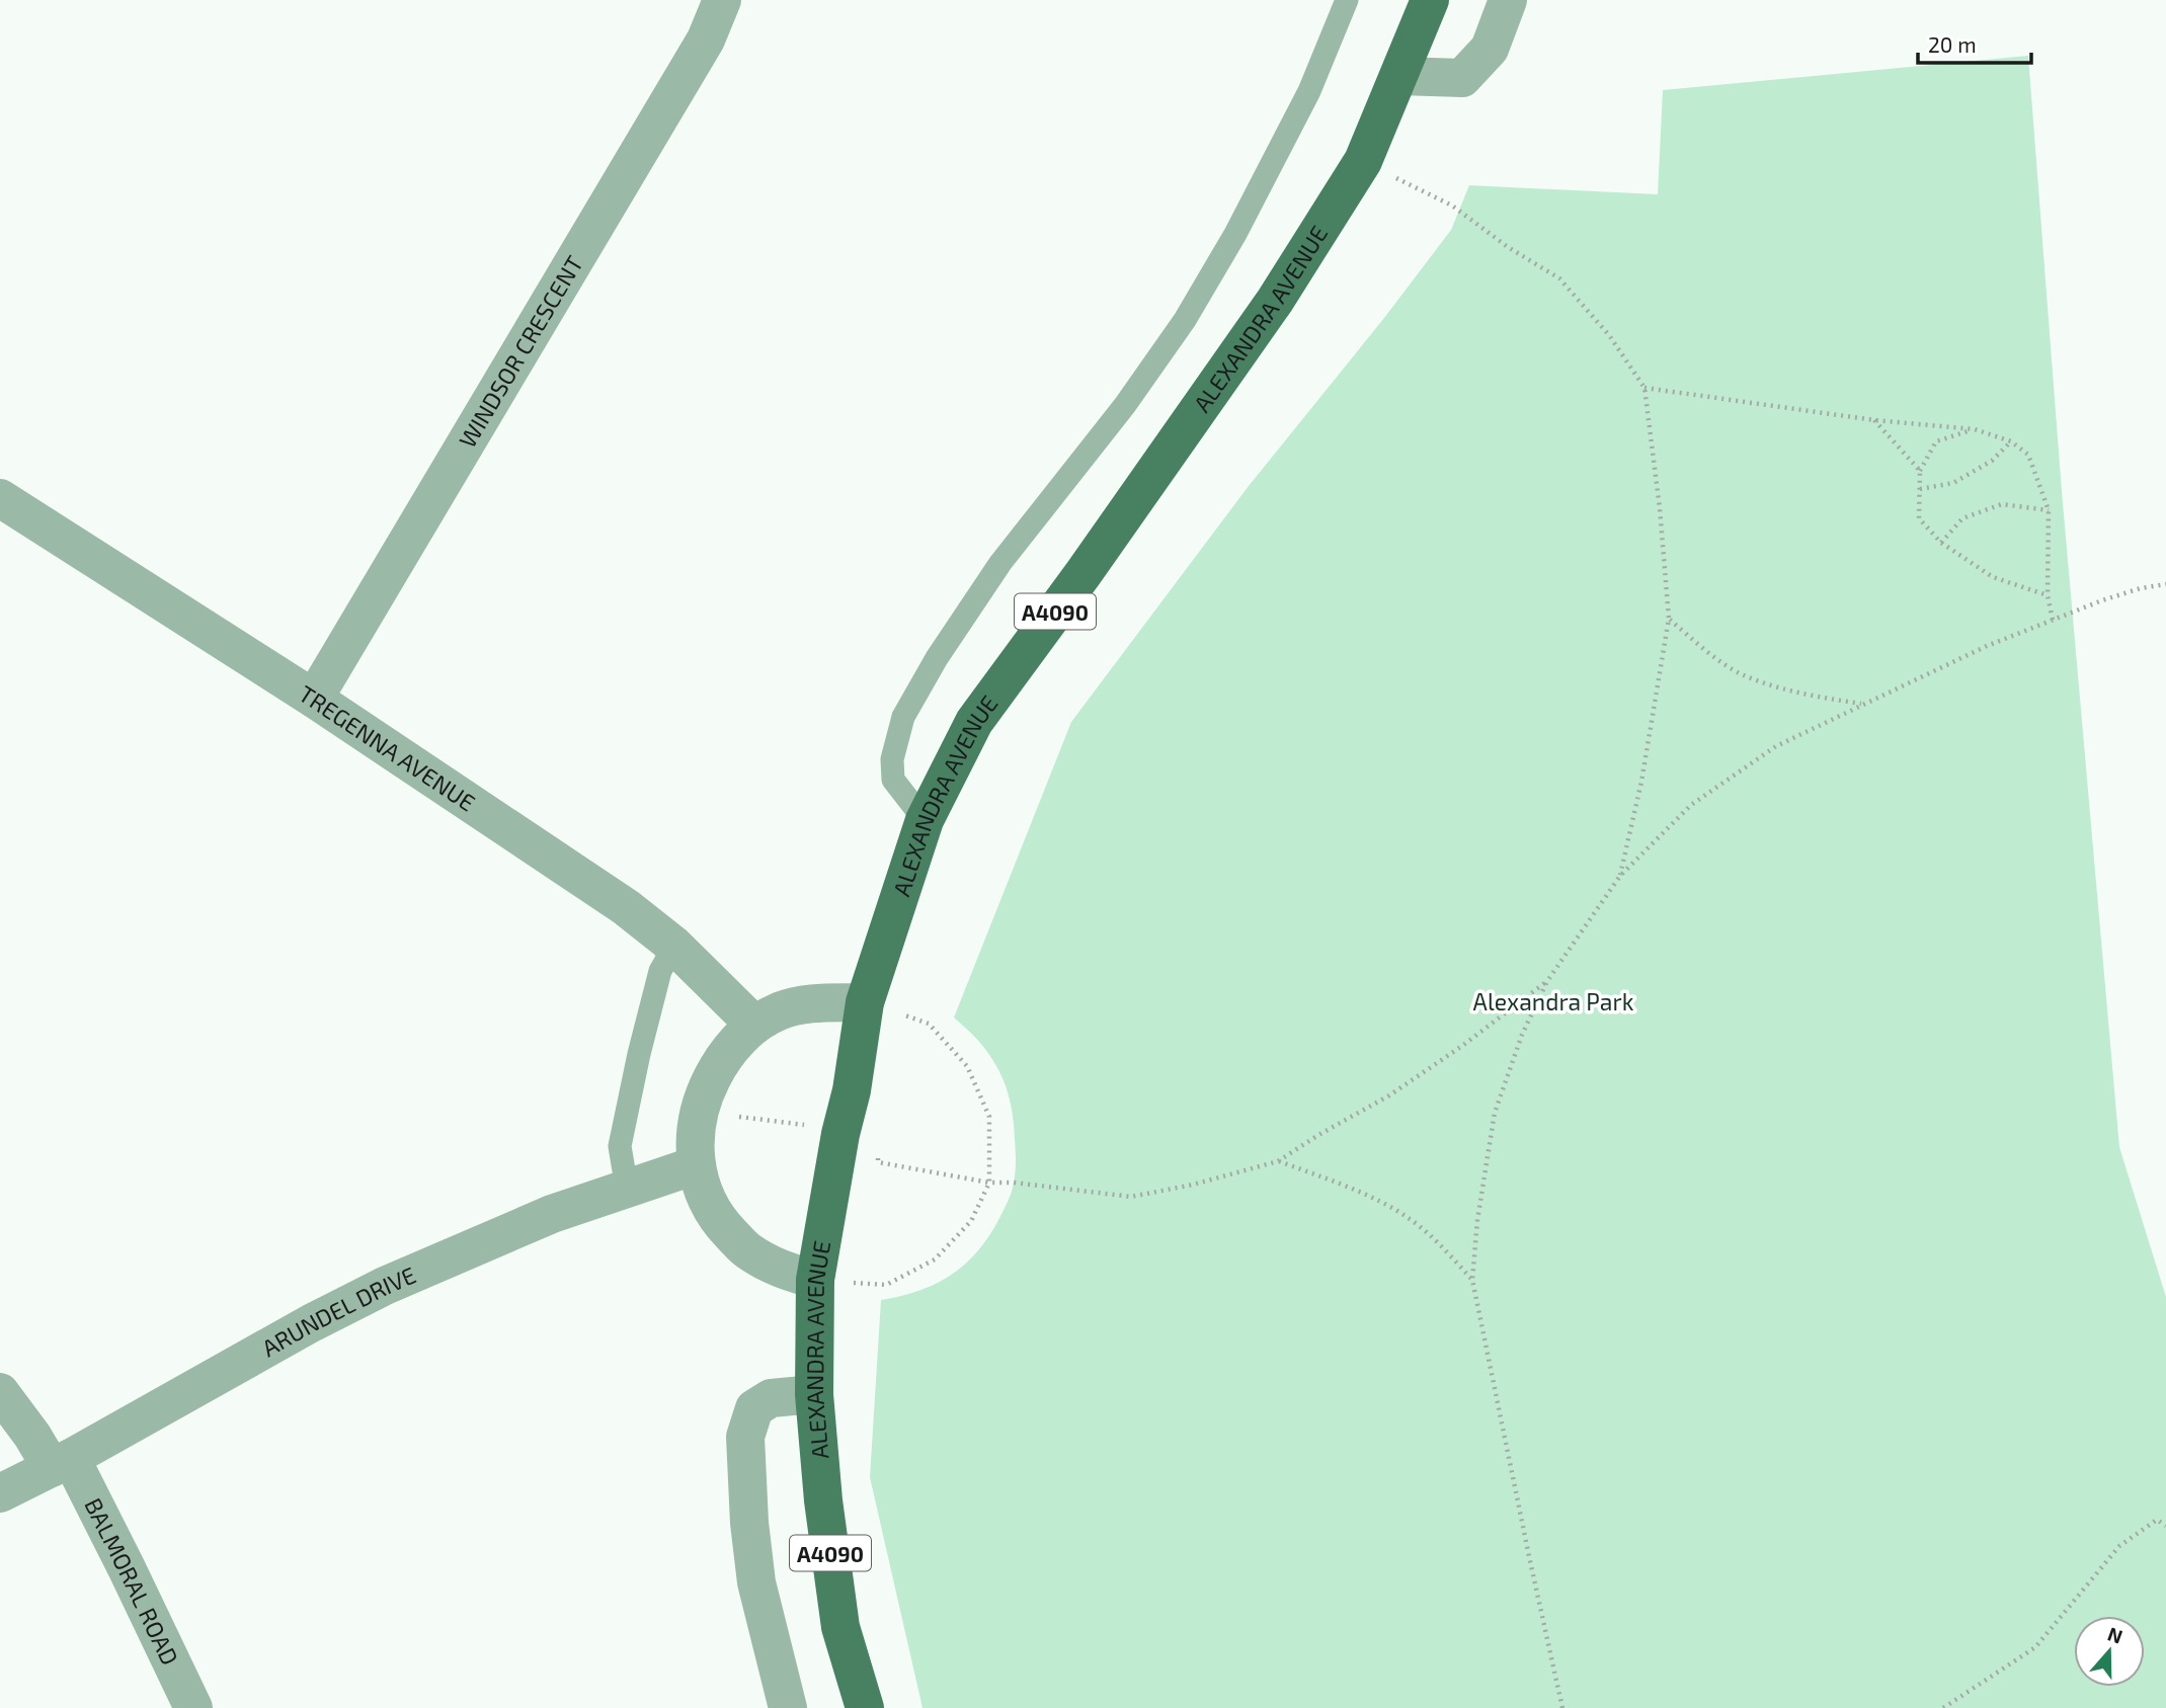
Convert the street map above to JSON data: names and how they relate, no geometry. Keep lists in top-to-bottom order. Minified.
{"streets":{"main road":["ALEXANDRA AVENUE","A4090"],"street":["WINDSOR CRESCENT","TREGENNA AVENUE","ARUNDEL DRIVE","BALMORAL ROAD"]},"crossings":[["WINDSOR CRESCENT","TREGENNA AVENUE"],["ARUNDEL DRIVE","BALMORAL ROAD"]],"parks":["Alexandra Park"],"scale_bar":"20 m","north":"top"}
